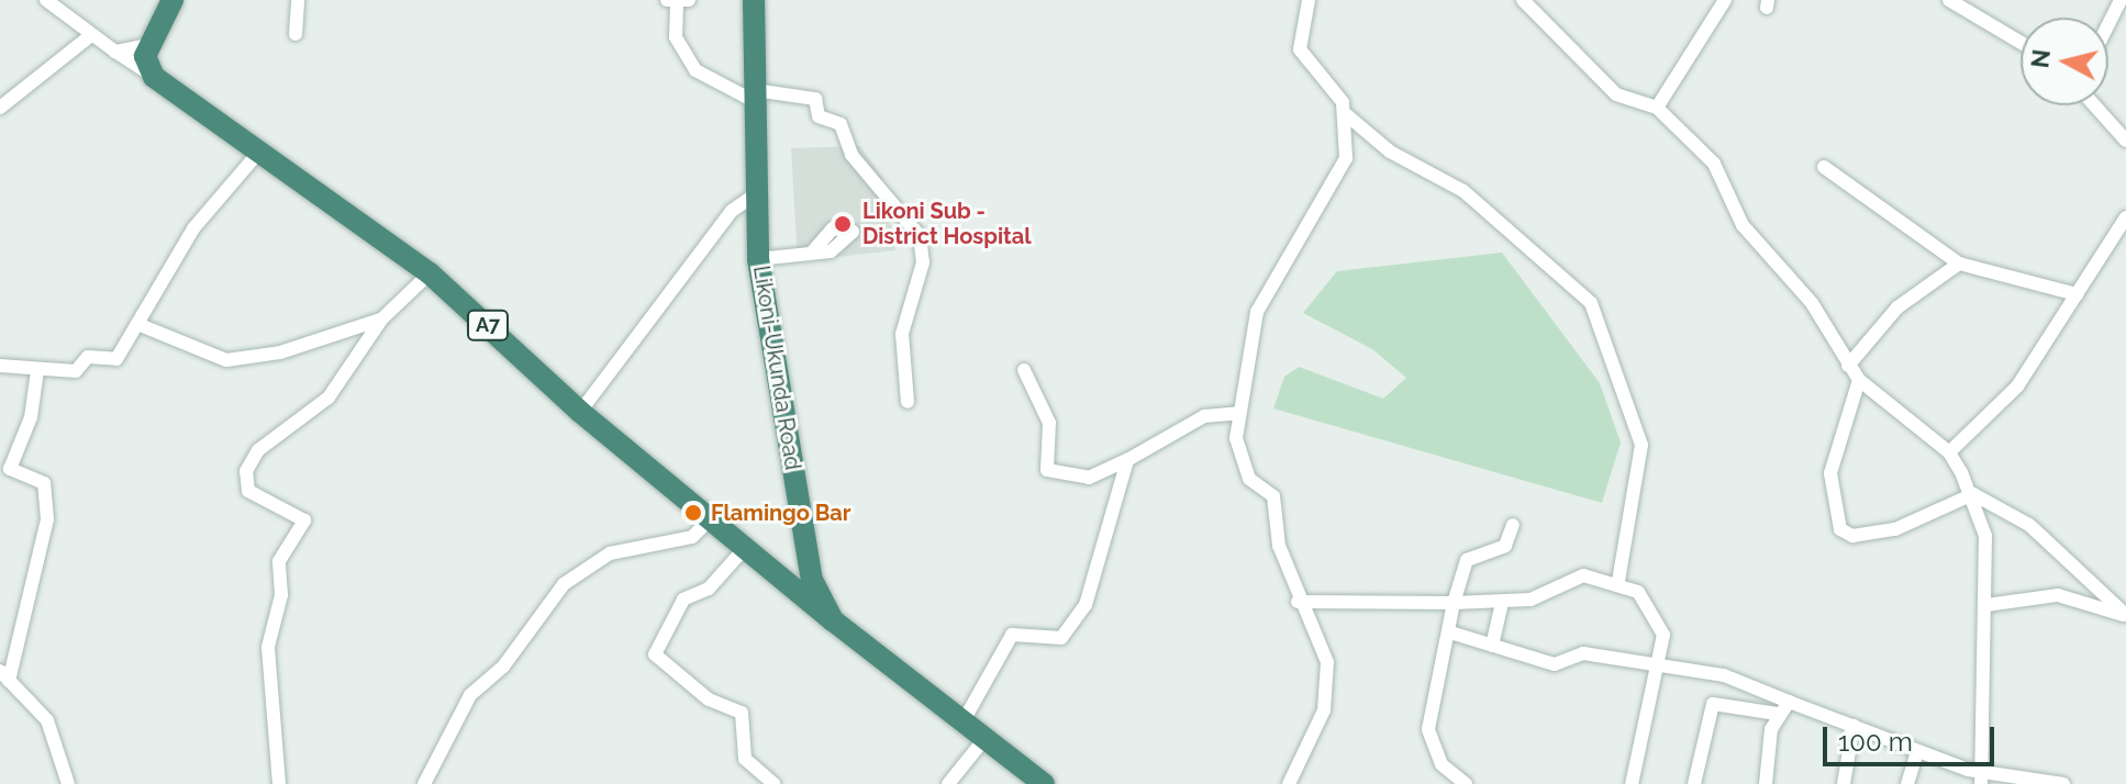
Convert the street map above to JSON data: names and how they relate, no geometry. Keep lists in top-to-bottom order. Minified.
{"streets":{"highway":["A7","Likoni-Ukunda Road"]},"crossings":[["A7","Likoni-Ukunda Road"]],"places":["Likoni Sub - District Hospital","Flamingo Bar"],"scale_bar":"100 m","north":"left"}
